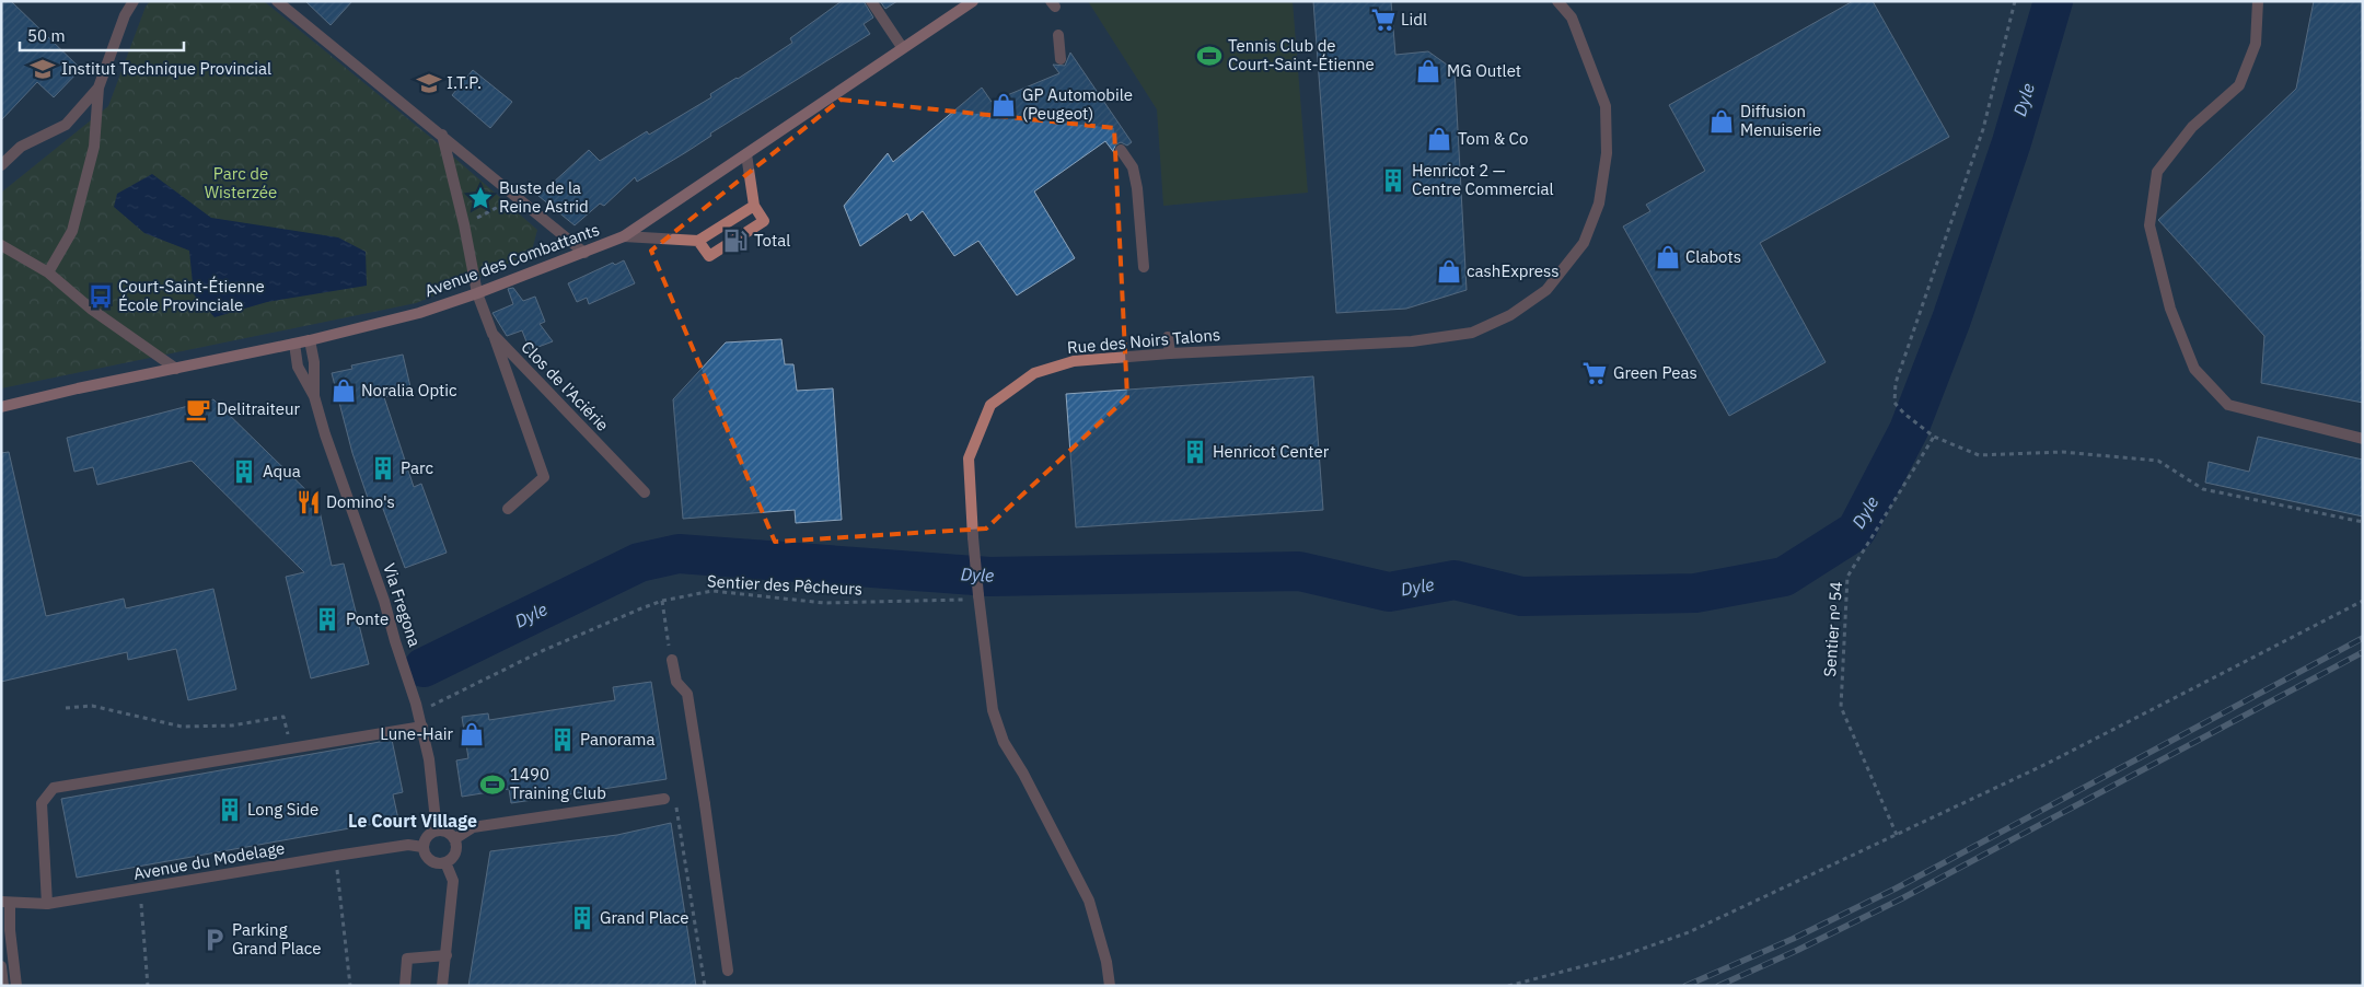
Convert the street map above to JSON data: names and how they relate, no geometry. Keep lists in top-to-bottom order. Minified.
{"streets":{"main road":["Avenue des Combattants"],"street":["Rue des Noirs Talons","Clos de l'Aciérie","Via Fregona","Avenue du Modelage"],"path":["Sentier des Pêcheurs","Sentier nᵒ 54"]},"crossings":[["Avenue des Combattants","Clos de l'Aciérie"],["Avenue des Combattants","Via Fregona"],["Rue des Noirs Talons","Sentier des Pêcheurs"],["Sentier des Pêcheurs","Via Fregona"],["Via Fregona","Avenue du Modelage"]],"districts":["Le Court Village"],"water":["Dyle"],"parks":["Parc de Wisterzée"],"places":{"supermarket":["Lidl","Green Peas"],"sports":["Tennis Club de Court-Saint-Étienne","1490 Training Club"],"school or university":["Institut Technique Provincial","I.T.P."],"shop":["MG Outlet","GP Automobile (Peugeot)","Diffusion Menuiserie","Tom & Co","Clabots","cashExpress","Noralia Optic","Lune-Hair"],"building":["Henricot 2 — Centre Commercial","Henricot Center","Parc","Aqua","Ponte","Panorama","Long Side","Grand Place"],"place":["Buste de la Reine Astrid"],"fuel station":["Total"],"bus stop":["Court-Saint-Étienne École Provinciale"],"cafe":["Delitraiteur"],"restaurant":["Domino's"],"parking":["Parking Grand Place"]},"scale_bar":"50 m"}
